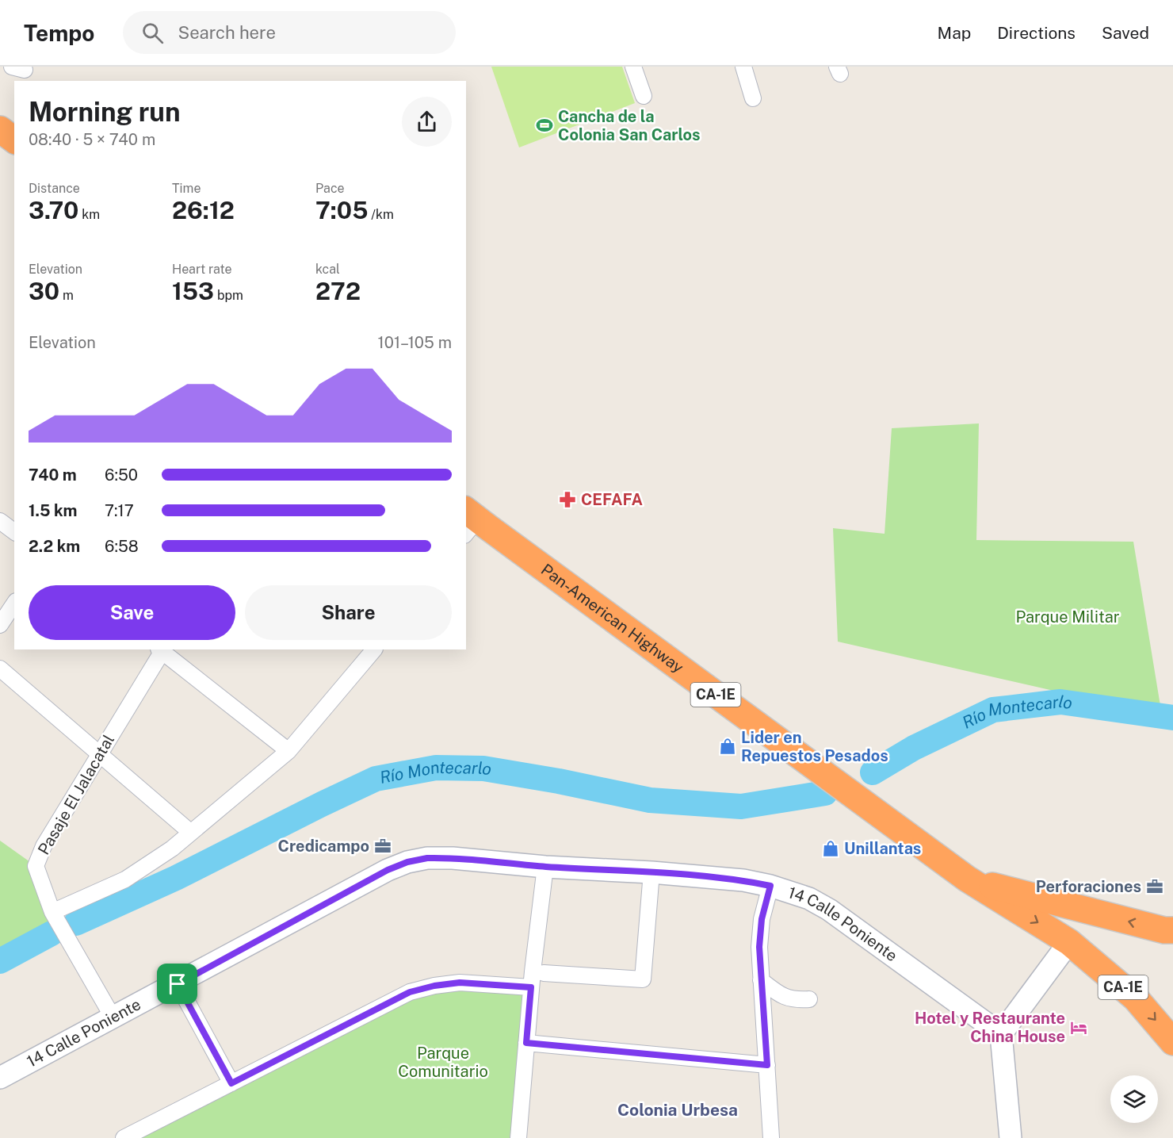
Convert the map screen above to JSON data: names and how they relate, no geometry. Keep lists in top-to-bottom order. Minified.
{"streets":{"highway":["Pan-American Highway","CA-1E"],"street":["Pasaje El Jalacatal","14 Calle Poniente"]},"crossings":[["Pasaje El Jalacatal","14 Calle Poniente"]],"districts":["Colonia Urbesa"],"water":["Río Montecarlo"],"parks":["Parque Militar","Parque Comunitario"],"places":{"sports":["Cancha de la Colonia San Carlos"],"pharmacy":["CEFAFA"],"shop":["Lider en Repuestos Pesados","Unillantas"],"office":["Credicampo","Perforaciones"],"hotel":["Hotel y Restaurante China House"]},"page":{"header":"Tempo","search":"Search here","nav":["Map","Directions","Saved"],"heading":["Morning run","08:40 · 5 × 740 m"],"stats":[["Distance","3.70 km"],["Time","26:12"],["Pace","7:05 /km"],["Elevation","30 m"],["Heart rate","153 bpm"],["kcal","272"]],"chart":["Elevation","101–105 m"],"list":[{"name":"740 m","note":"6:50"},{"name":"1.5 km","note":"7:17"},{"name":"2.2 km","note":"6:58"}],"buttons":["Save","Share"]}}
